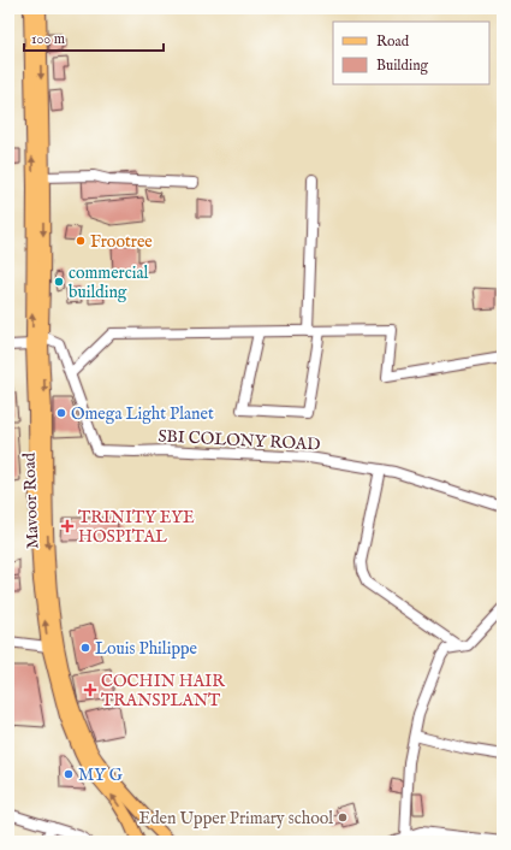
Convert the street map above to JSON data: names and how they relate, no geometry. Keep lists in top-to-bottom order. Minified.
{"streets":{"main road":["Mavoor Road"],"street":["SBI COLONY ROAD"]},"crossings":[["SBI COLONY ROAD","Mavoor Road"]],"places":{"other":["Frootree","commercial building","Omega Light Planet","Louis Philippe","MY G","Eden Upper Primary school"],"health":["TRINITY EYE HOSPITAL","COCHIN HAIR TRANSPLANT"]},"legend":["Road","Building"],"scale_bar":"100 m"}
